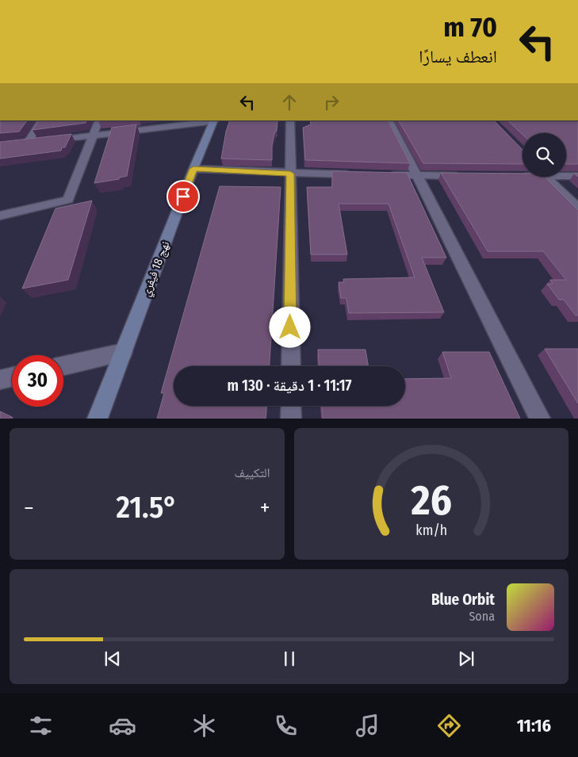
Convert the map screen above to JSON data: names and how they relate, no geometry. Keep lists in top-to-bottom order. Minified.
{"streets":{"main road":["نهج 18 فيفري"]},"page":{"turn":["70 m","انعطف يسارًا"],"limit":"30","trip":"11:17 · 1 دقيقة · 130 m","tile":"التكييف","heat":["−","21.5°","+"],"song":["Blue Orbit","Sona"],"tabs":"11:16","gauge":["26","km/h"]}}
